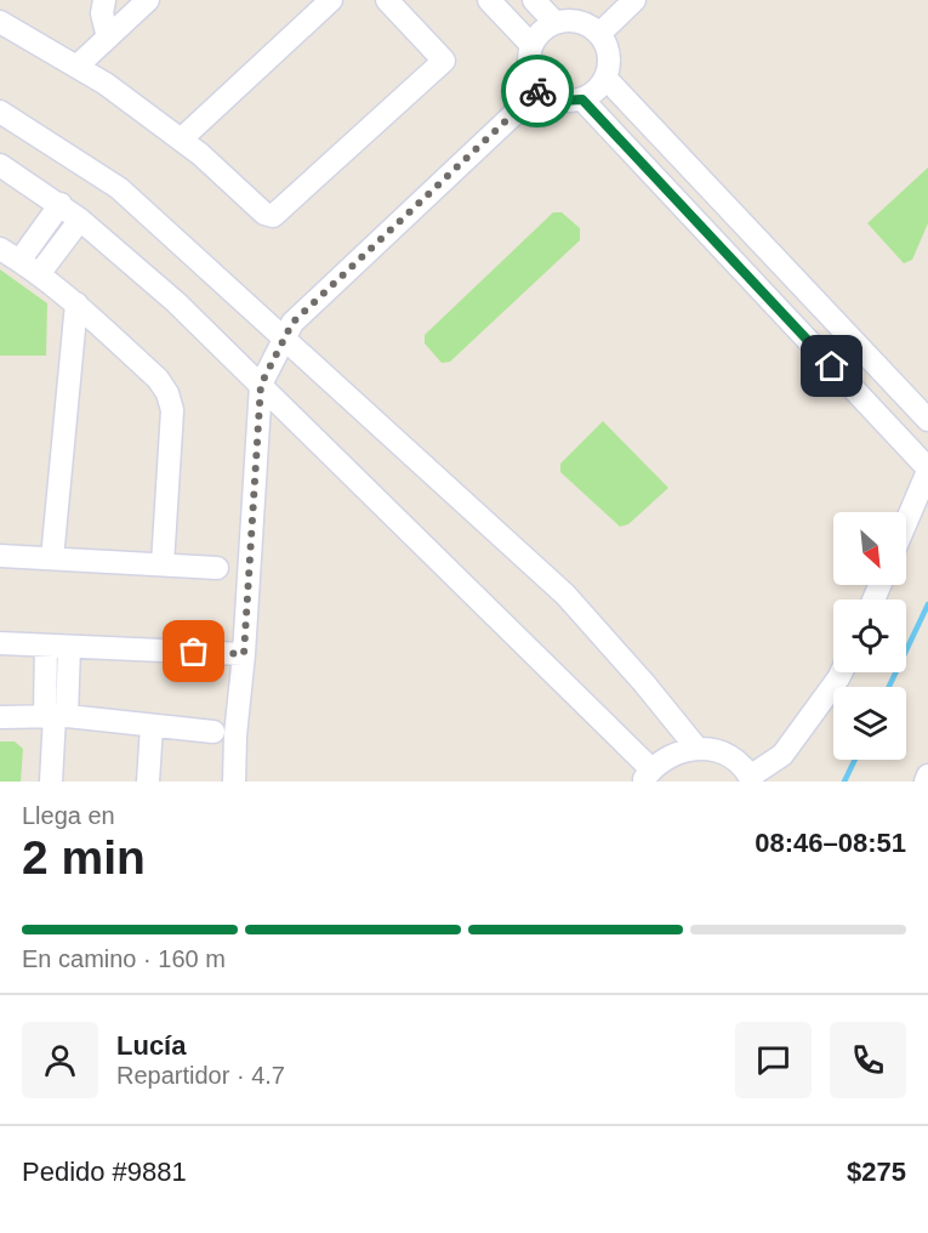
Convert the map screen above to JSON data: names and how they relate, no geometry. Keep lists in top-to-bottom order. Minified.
{"north":"bottom right","page":{"heading":["2 min","Llega en","08:46–08:51"],"panel":["Lucía","Repartidor · 4.7","Pedido #9881","$275"],"bar":"En camino · 160 m"}}
